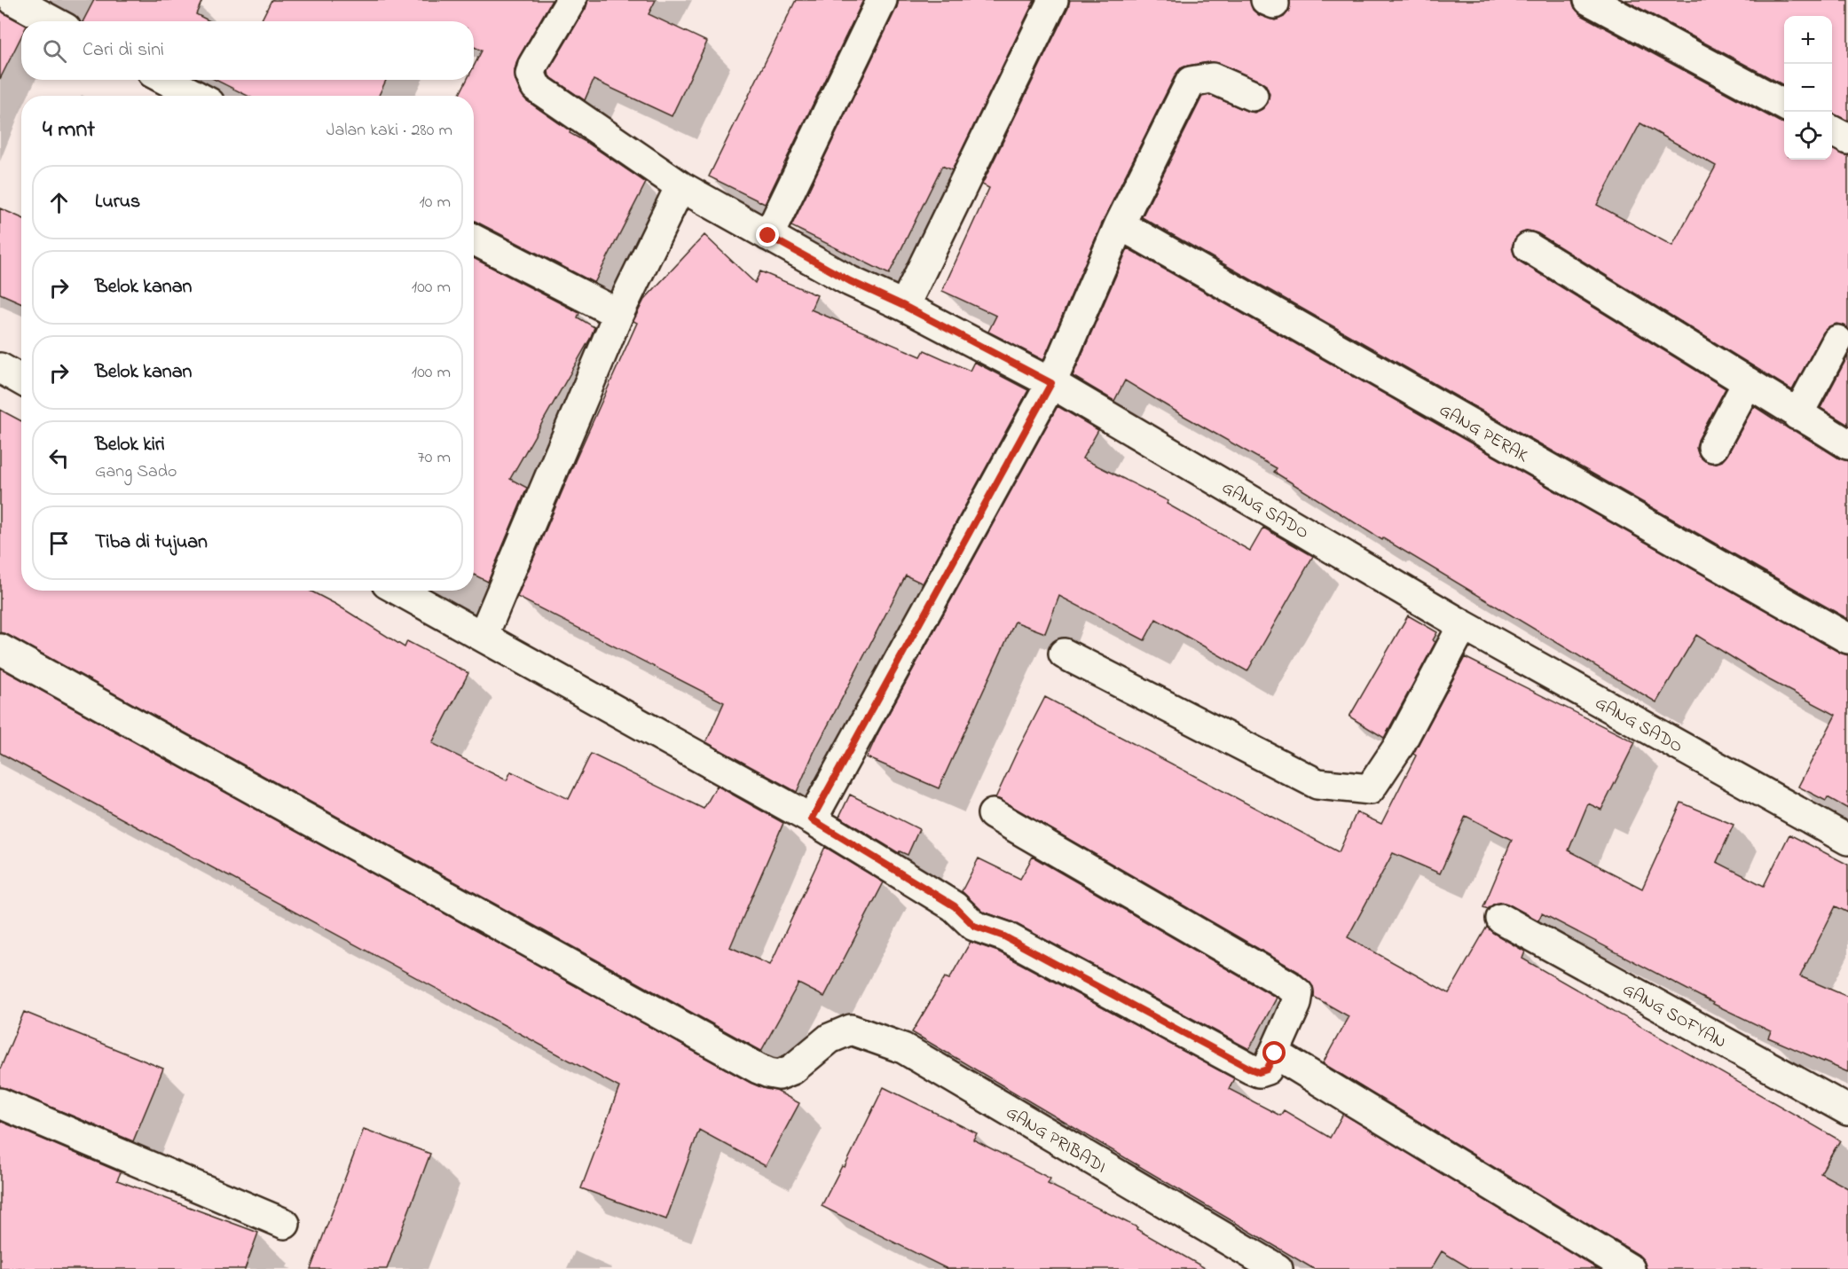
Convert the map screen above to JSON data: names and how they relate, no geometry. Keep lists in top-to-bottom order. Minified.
{"streets":{"street":["GANG PERAK","GANG SADO","GANG SOFYAN","GANG PRIBADI"]},"page":{"map_buttons":["+","−"],"search":"Cari di sini","heading":["4 mnt","Jalan kaki · 280 m"],"list":[["Lurus","10 m"],["Belok kanan","100 m"],["Belok kanan","100 m"],["Belok kiri","Gang Sado","70 m"],"Tiba di tujuan"]}}
